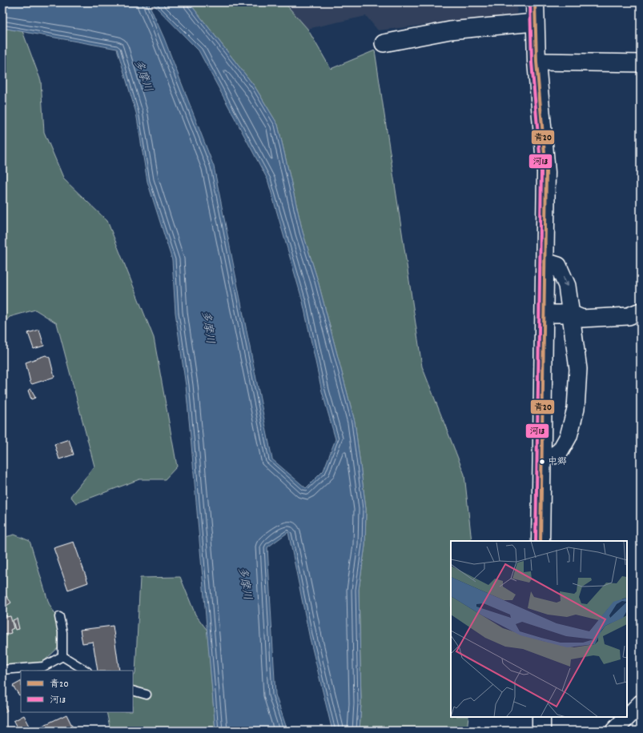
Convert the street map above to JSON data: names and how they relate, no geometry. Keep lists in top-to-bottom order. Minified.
{"water":["多摩川"],"places":["中郷"],"lines":["transit line 青20","transit line 河13"],"legend":["青20","河13"]}
